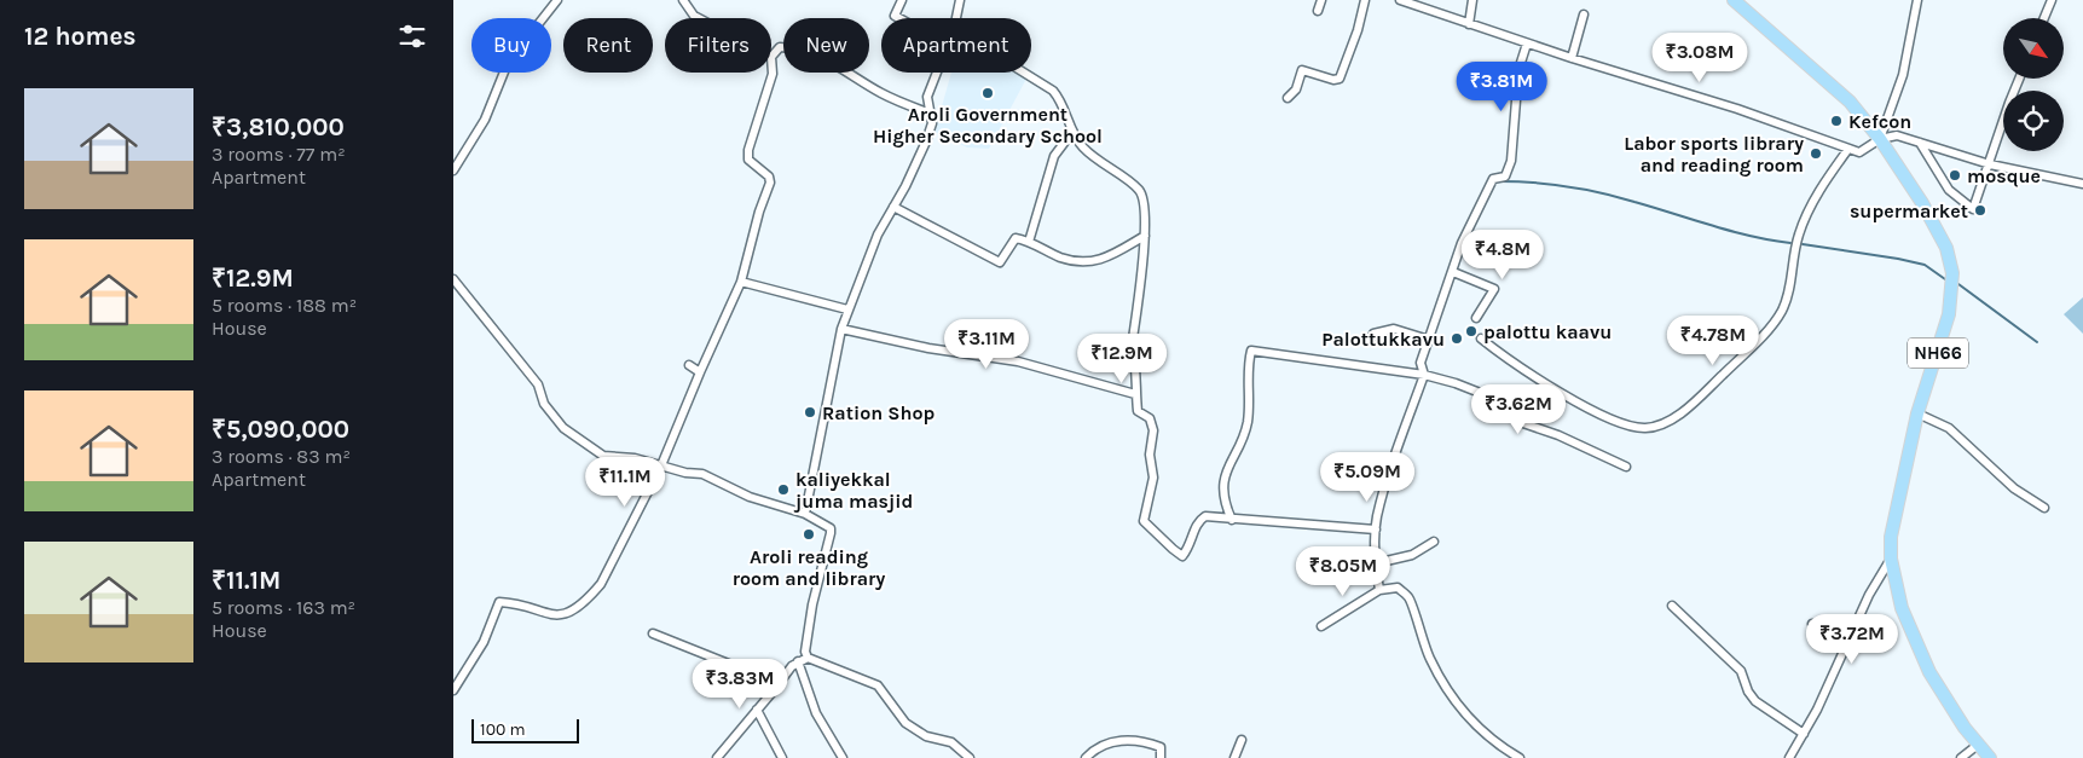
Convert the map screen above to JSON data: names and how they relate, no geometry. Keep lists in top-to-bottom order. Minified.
{"streets":{"highway":["NH66"]},"places":["Aroli Government Higher Secondary School","Kefcon","Labor sports library and reading room","mosque","supermarket","palottu kaavu","Palottukkavu","Ration Shop","kaliyekkal juma masjid","Aroli reading room and library"],"scale_bar":"100 m","north":"bottom right","page":{"heading":"12 homes","chip":["Buy","Rent","Filters","New","Apartment"],"price":["₹3.08M","₹3.81M","₹4.8M","₹4.78M","₹3.11M","₹12.9M","₹3.62M","₹5.09M","₹11.1M","₹8.05M","₹3.72M","₹3.83M"],"list":[{"name":"₹3,810,000","note":"3 rooms · 77 m² · Apartment"},{"name":"₹12.9M","note":"5 rooms · 188 m² · House"},{"name":"₹5,090,000","note":"3 rooms · 83 m² · Apartment"},{"name":"₹11.1M","note":"5 rooms · 163 m² · House"}],"scale":"100 m"}}
